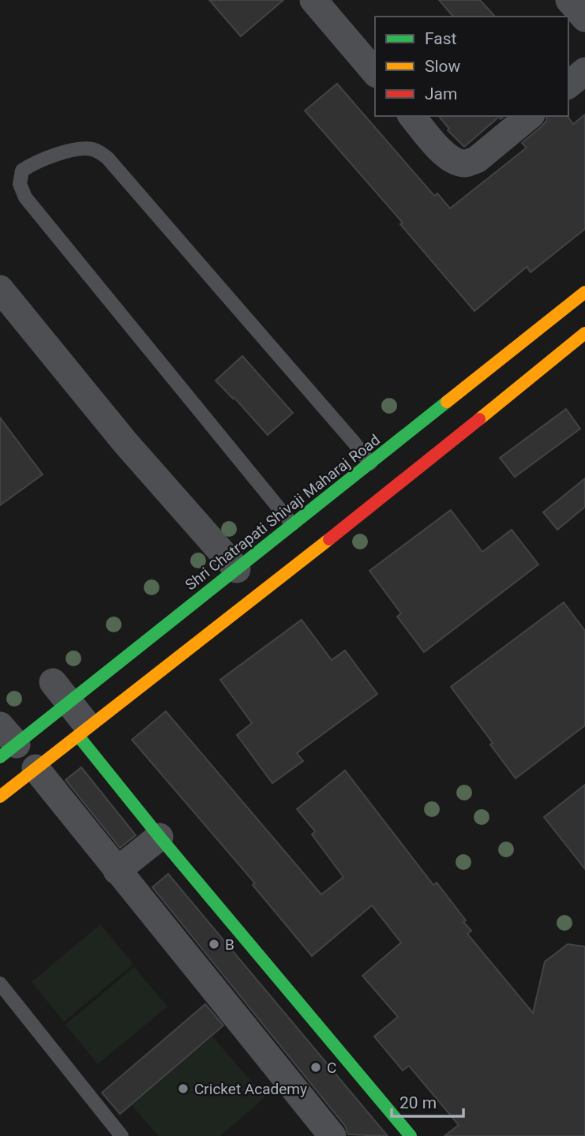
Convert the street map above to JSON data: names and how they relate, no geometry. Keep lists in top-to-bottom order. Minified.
{"streets":{"main road":["Shri Chatrapati Shivaji Maharaj Road"]},"places":["B","C","Cricket Academy"],"legend":["Fast","Slow","Jam"],"scale_bar":"20 m"}
